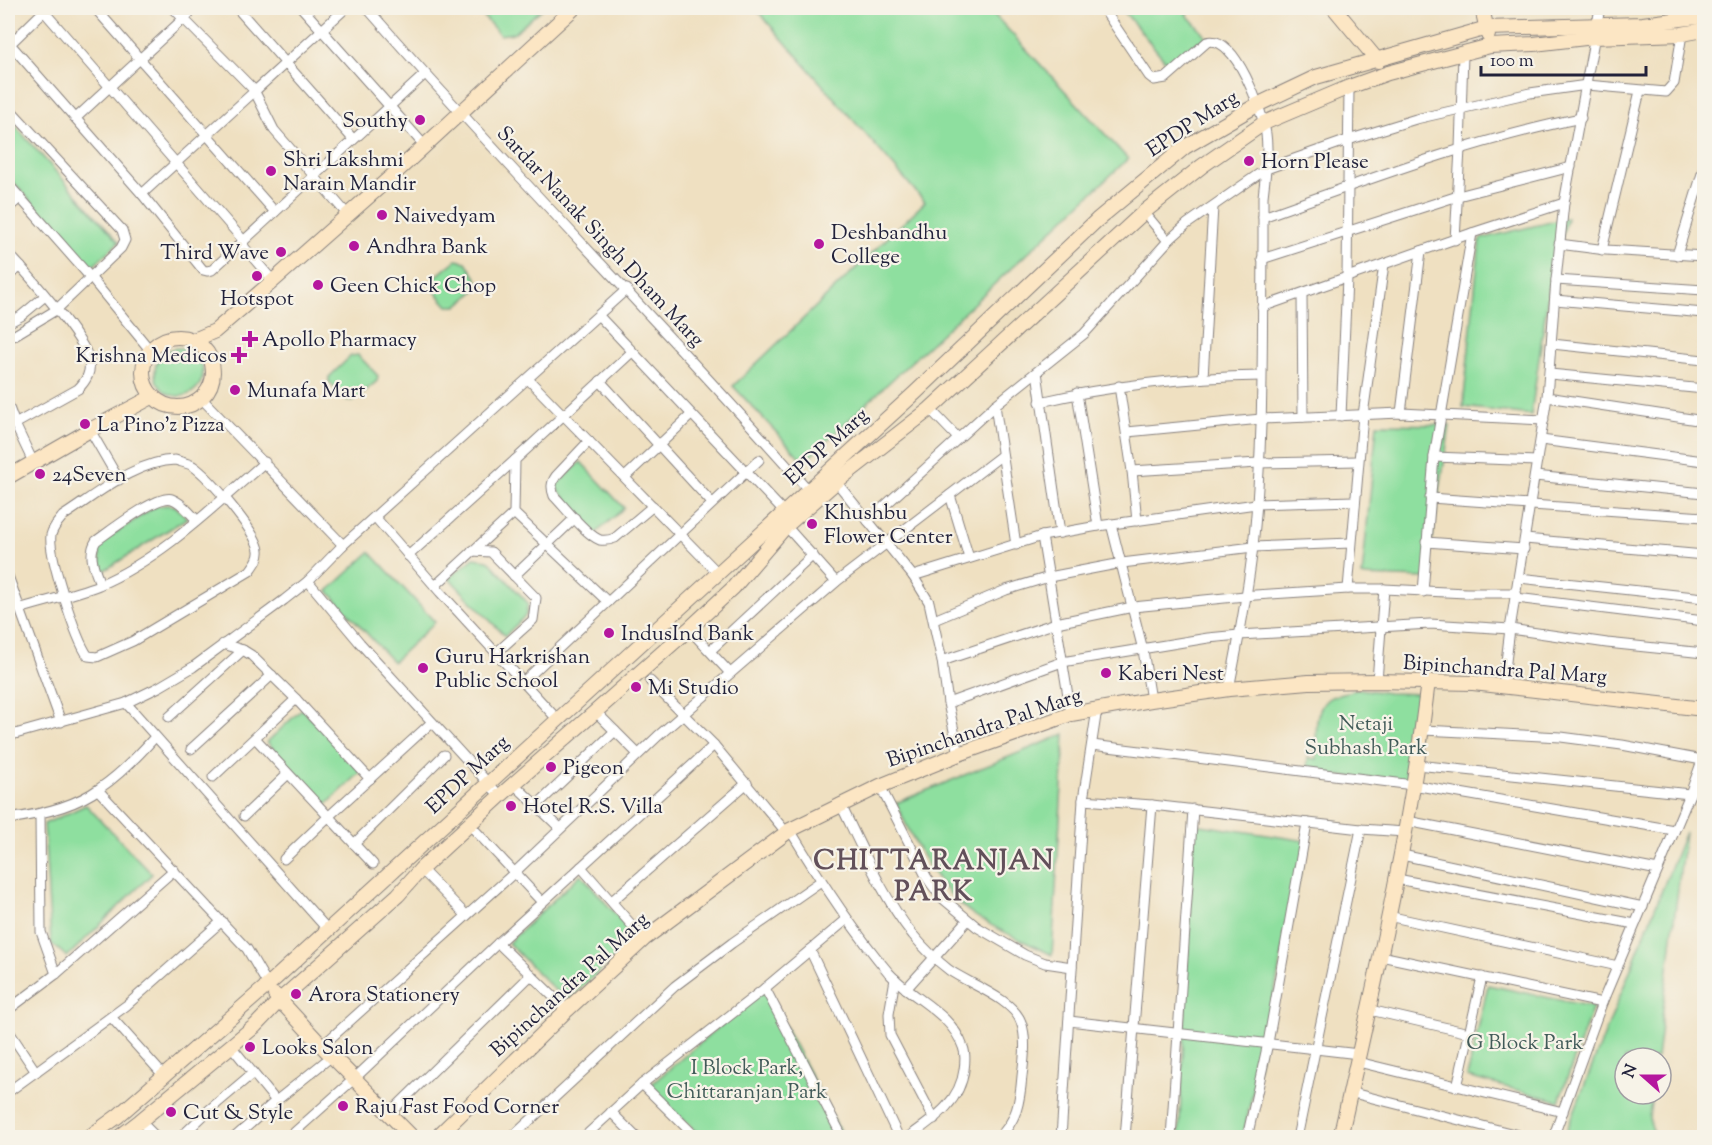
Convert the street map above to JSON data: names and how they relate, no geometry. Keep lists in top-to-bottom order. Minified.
{"streets":{"main road":["EPDP Marg","Bipinchandra Pal Marg"],"street":["Sardar Nanak Singh Dham Marg"]},"crossings":[["EPDP Marg","Sardar Nanak Singh Dham Marg"]],"districts":["CHITTARANJAN PARK"],"parks":["Netaji Subhash Park","G Block Park","I Block Park, Chittaranjan Park"],"places":{"other":["Southy","Horn Please","Shri Lakshmi Narain Mandir","Naivedyam","Deshbandhu College","Andhra Bank","Third Wave","Hotspot","Geen Chick Chop","Munafa Mart","La Pino'z Pizza","24Seven","Khushbu Flower Center","IndusInd Bank","Guru Harkrishan Public School","Kaberi Nest","Mi Studio","Pigeon","Hotel R.S. Villa","Arora Stationery","Looks Salon","Raju Fast Food Corner","Cut & Style"],"health":["Apollo Pharmacy","Krishna Medicos"]},"scale_bar":"100 m","north":"left"}
